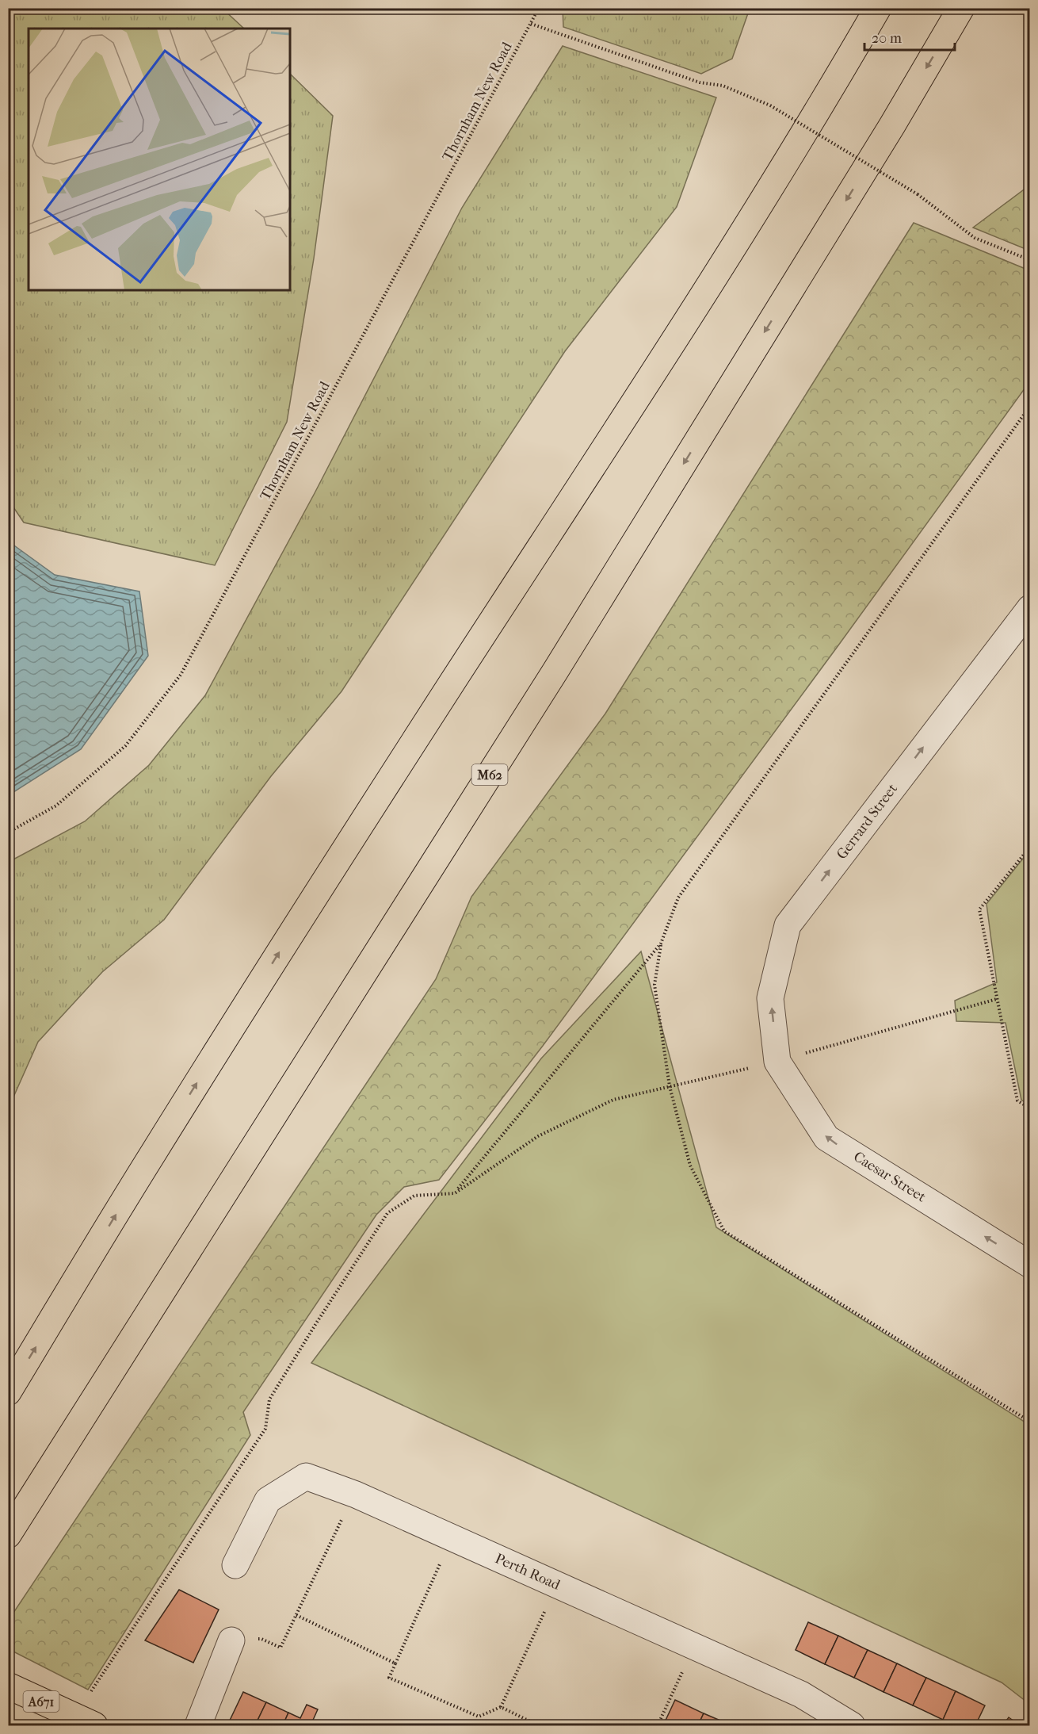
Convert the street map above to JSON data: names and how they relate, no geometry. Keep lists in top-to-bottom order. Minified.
{"streets":{"main road":["M62","A671"],"street":["Gerrard Street","Caesar Street","Perth Road"],"path":["Thornham New Road"]},"crossings":[["Gerrard Street","Caesar Street"]],"one_way":["Gerrard Street","Caesar Street"],"scale_bar":"20 m"}
